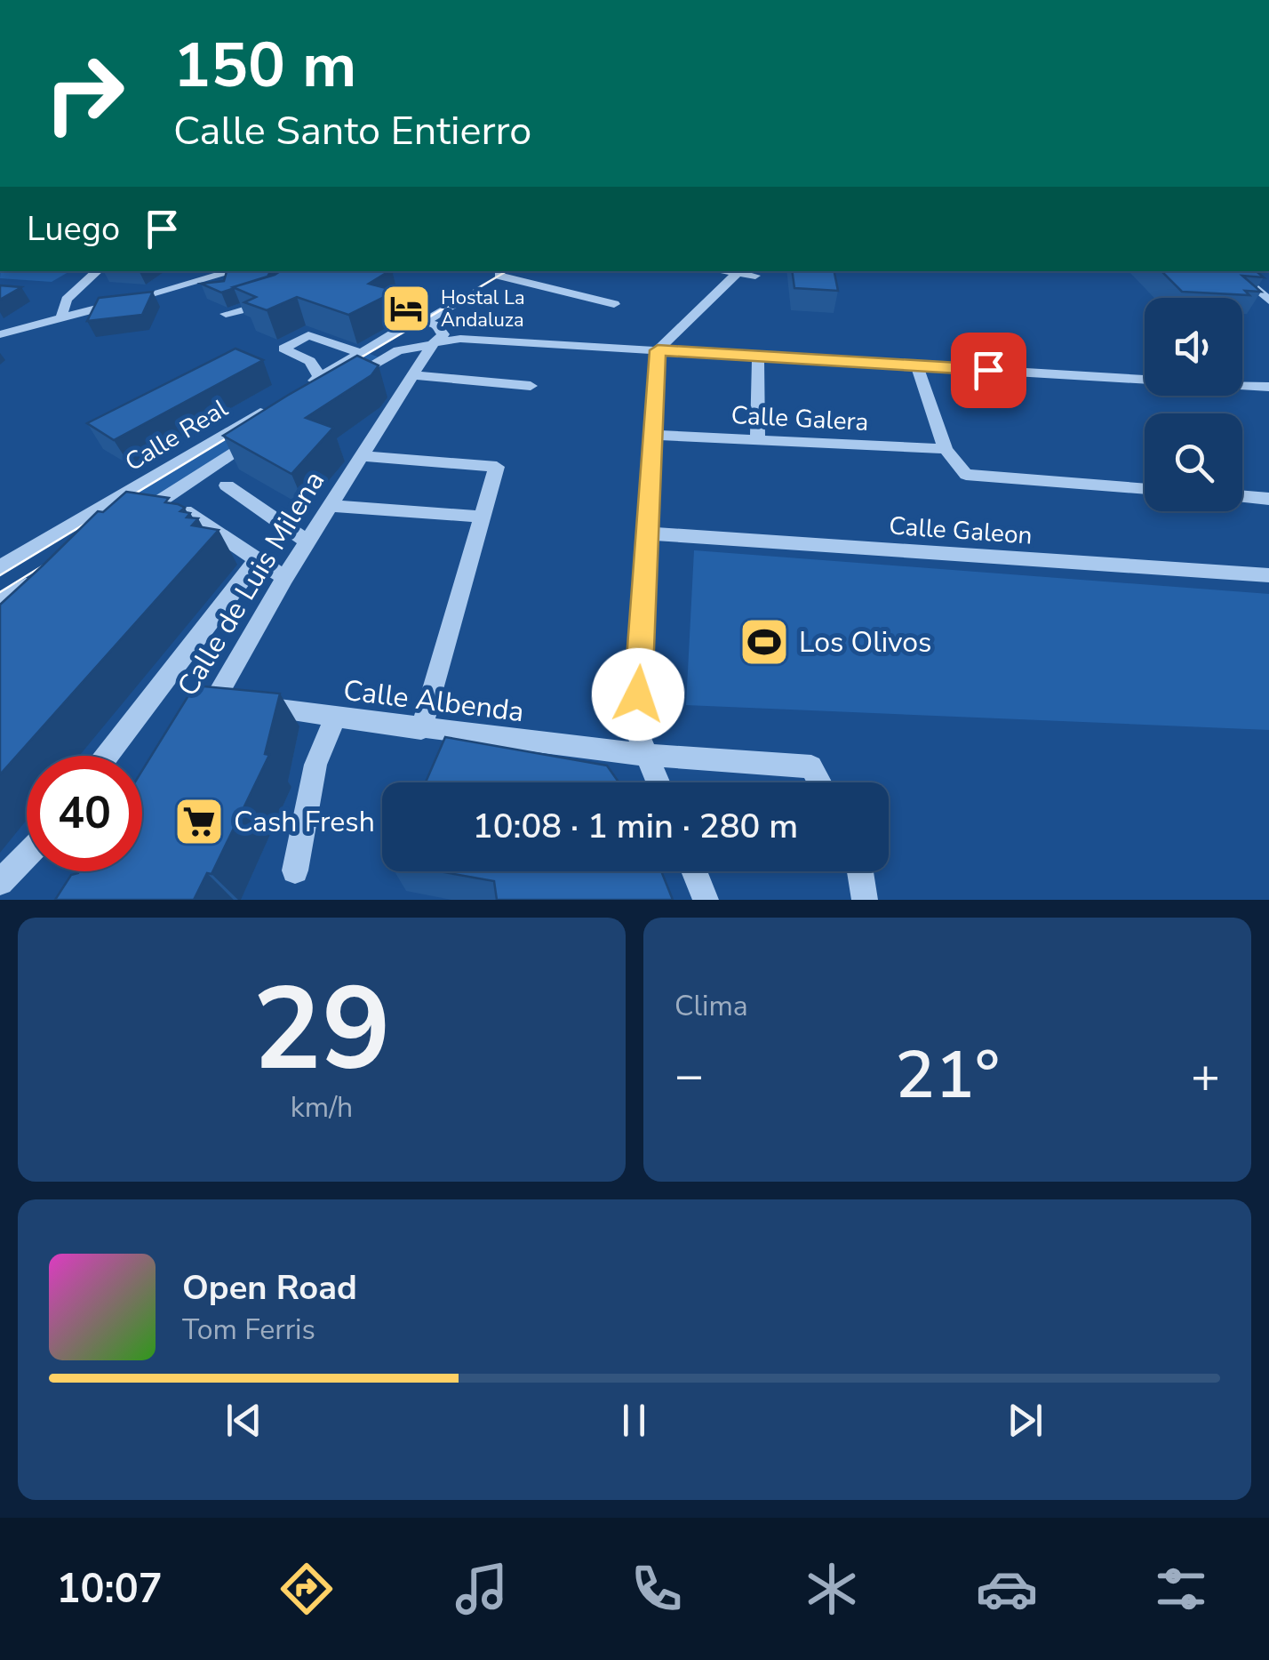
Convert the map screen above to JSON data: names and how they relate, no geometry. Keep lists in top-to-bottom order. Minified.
{"streets":{"street":["Calle Galera","Calle Real","Calle Galeon","Calle de Luis Milena","Calle Albenda"]},"crossings":[["Calle de Luis Milena","Calle Albenda"]],"places":{"hotel":["Hostal La Andaluza"],"sports":["Los Olivos"],"supermarket":["Cash Fresh"]},"page":{"turn":["150 m","Calle Santo Entierro"],"then":"Luego","limit":"40","trip":"10:08 · 1 min · 280 m","tile":[["29","km/h"],"Clima"],"heat":["−","21°","+"],"song":["Open Road","Tom Ferris"],"tabs":"10:07"}}
